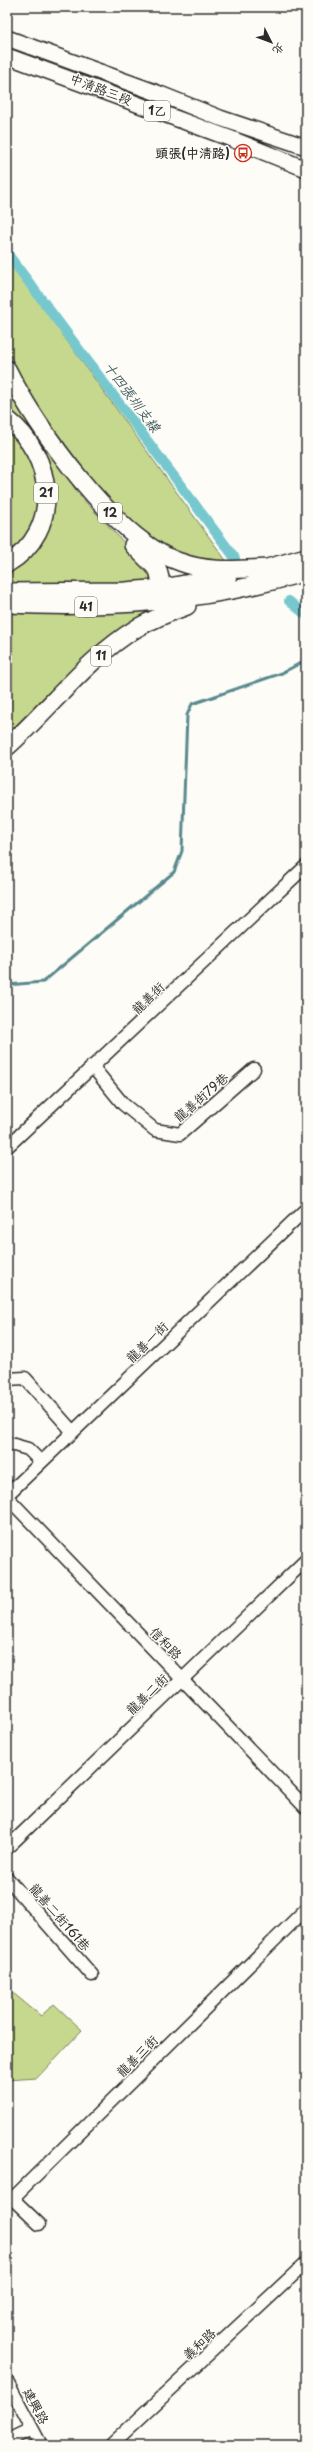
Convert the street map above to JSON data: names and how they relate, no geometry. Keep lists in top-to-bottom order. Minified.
{"streets":{"highway":["21","12","41","11"],"main road":["中清路三段","1乙"],"street":["龍善街","龍善街79巷","龍善一街","信和路","龍善二街","龍善二街161巷","龍善三街","義和路","建興路"]},"crossings":[["龍善街","龍善街79巷"],["龍善一街","信和路"],["信和路","龍善二街"]],"water":["十四張圳支線"],"places":{"bus stop":["頭張(中清路)"]},"north":"bottom right"}
